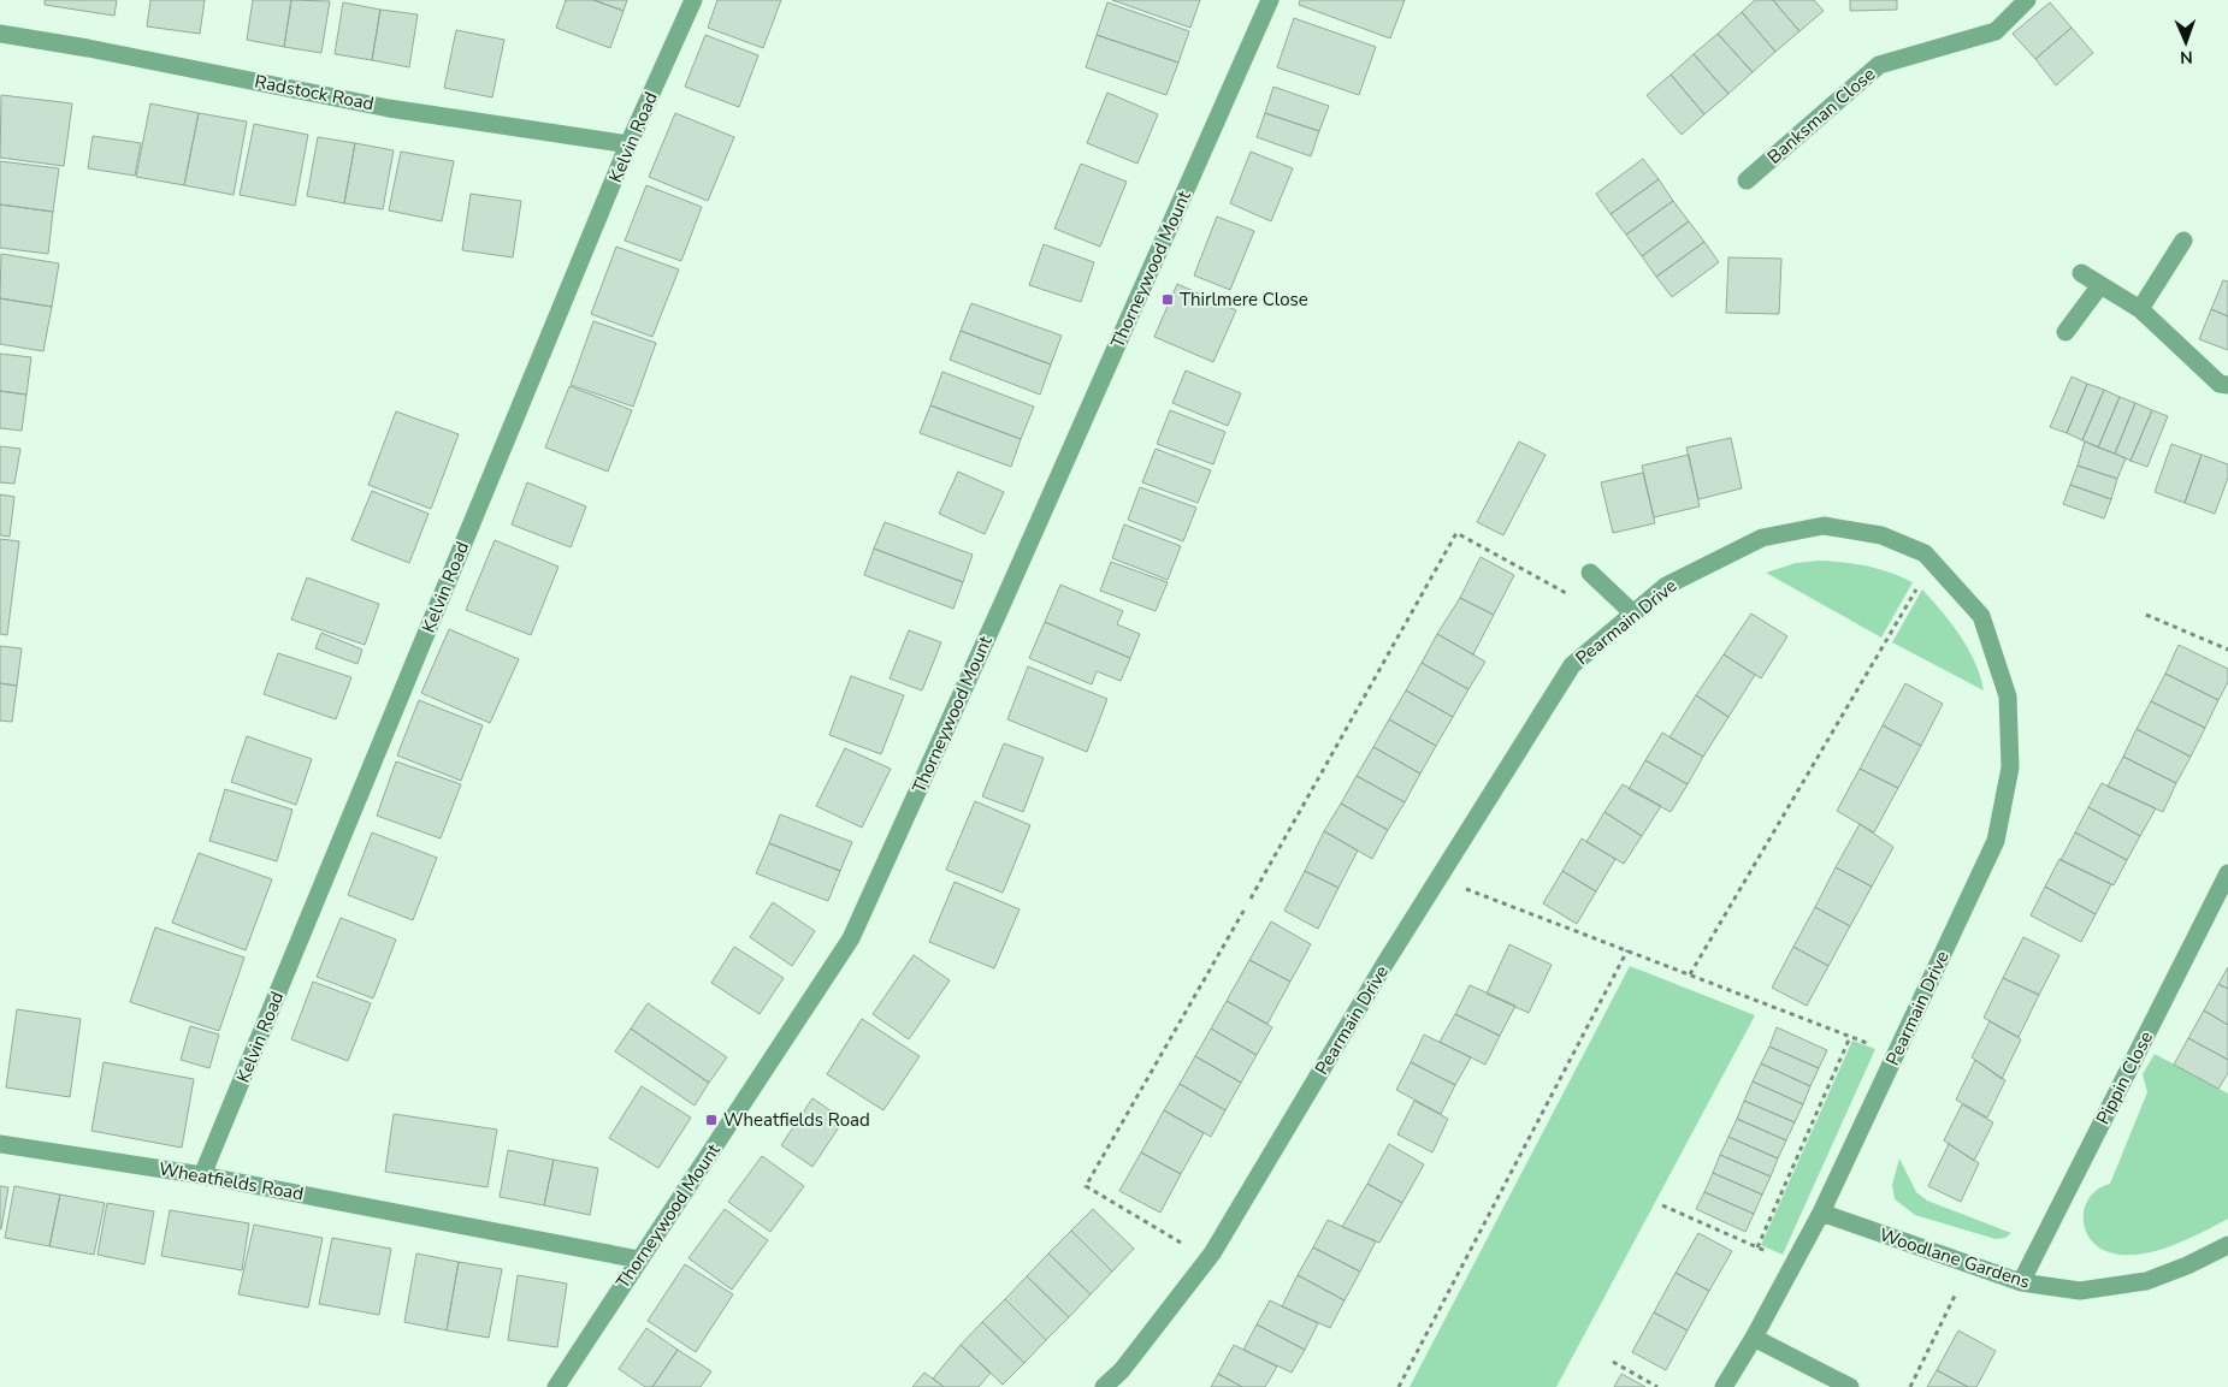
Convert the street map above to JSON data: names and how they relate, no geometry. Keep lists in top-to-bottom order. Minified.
{"streets":{"street":["Radstock Road","Banksman Close","Kelvin Road","Thorneywood Mount","Pearmain Drive","Pippin Close","Wheatfields Road","Woodlane Gardens"]},"crossings":[["Radstock Road","Kelvin Road"],["Kelvin Road","Wheatfields Road"],["Thorneywood Mount","Wheatfields Road"],["Pearmain Drive","Woodlane Gardens"],["Pippin Close","Woodlane Gardens"]],"places":{"transit":["Thirlmere Close","Wheatfields Road"]},"north":"bottom"}
